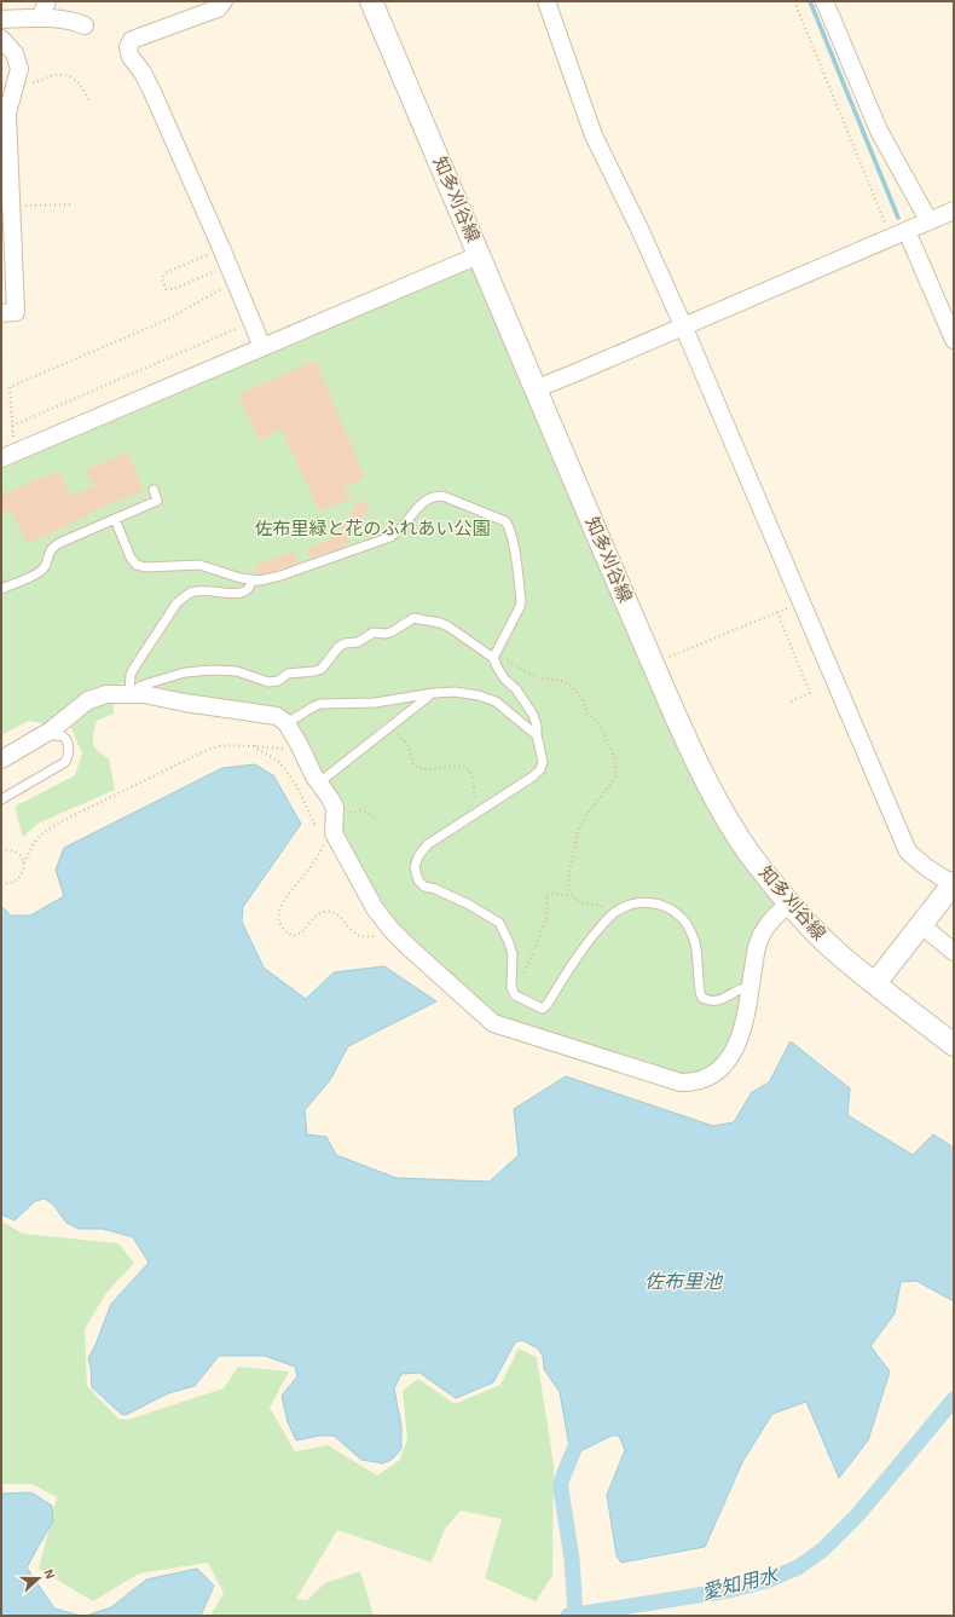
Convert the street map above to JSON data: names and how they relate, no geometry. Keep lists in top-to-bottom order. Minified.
{"streets":{"street":["知多刈谷線"]},"water":["佐布里池","愛知用水"],"parks":["佐布里緑と花のふれあい公園"],"north":"right"}
